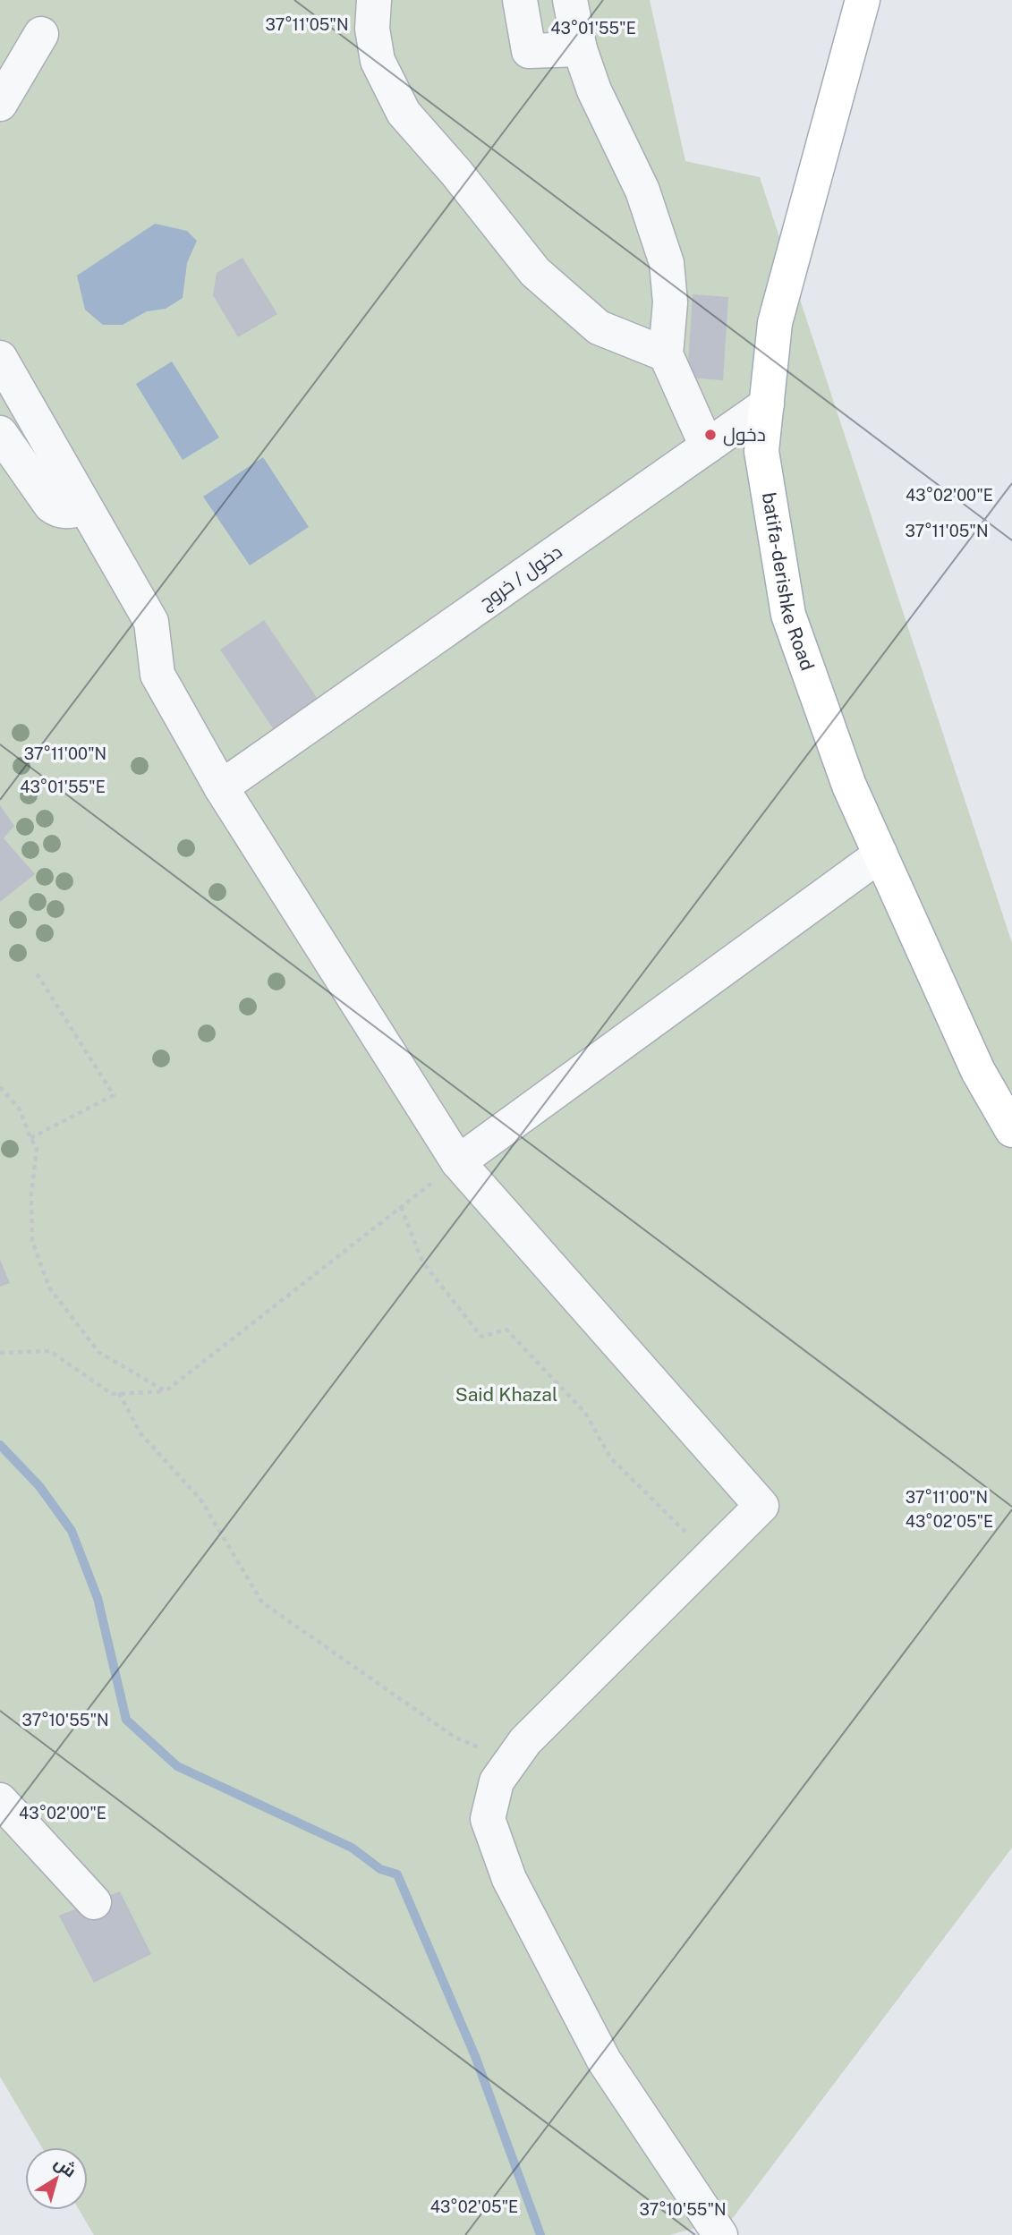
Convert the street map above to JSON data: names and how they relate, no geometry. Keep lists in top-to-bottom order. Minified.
{"streets":{"main road":["batifa-derishke Road"],"street":["دخول / خروج"]},"crossings":[["دخول / خروج","batifa-derishke Road"]],"parks":["Said Khazal"],"places":["دخول"],"north":"top right","coordinates":["37°11'05\"N","43°01'55\"E","43°02'00\"E","37°11'00\"N","43°02'05\"E","37°10'55\"N"]}
